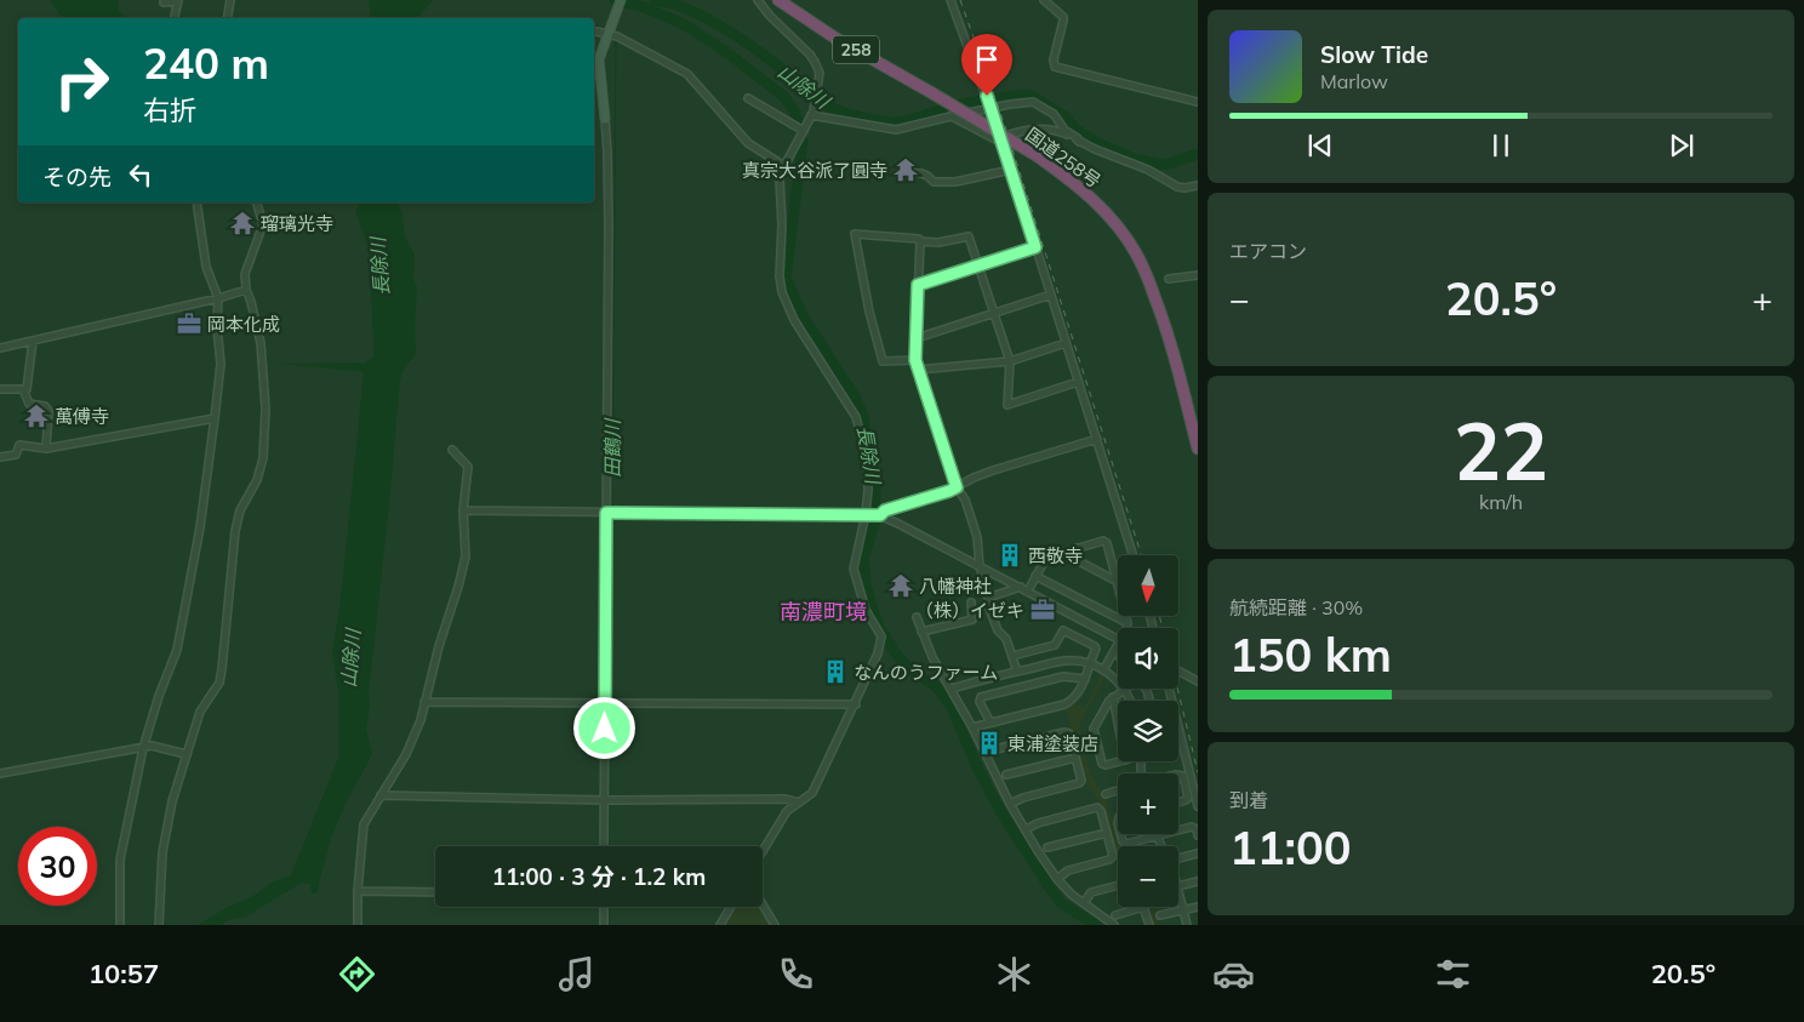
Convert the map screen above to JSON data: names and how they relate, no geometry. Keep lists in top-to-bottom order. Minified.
{"streets":{"highway":["258","国道258号"]},"districts":["南濃町境"],"water":["山除川","長除川","田鶴川"],"places":{"temple":["真宗大谷派了圓寺","瑠璃光寺","萬傅寺","八幡神社"],"office":["岡本化成","（株）イゼキ"],"building":["西敬寺","なんのうファーム","東浦塗装店"]},"north":"bottom","page":{"turn":["240 m","右折"],"song":["Slow Tide","Marlow"],"then":"その先","tile":["エアコン",["22","km/h"],["航続距離 · 30%","150 km"],["到着","11:00"]],"heat":["−","20.5°","+"],"map_buttons":["+","−"],"limit":"30","trip":"11:00 · 3 分 · 1.2 km","tabs":["10:57","20.5°"]}}
